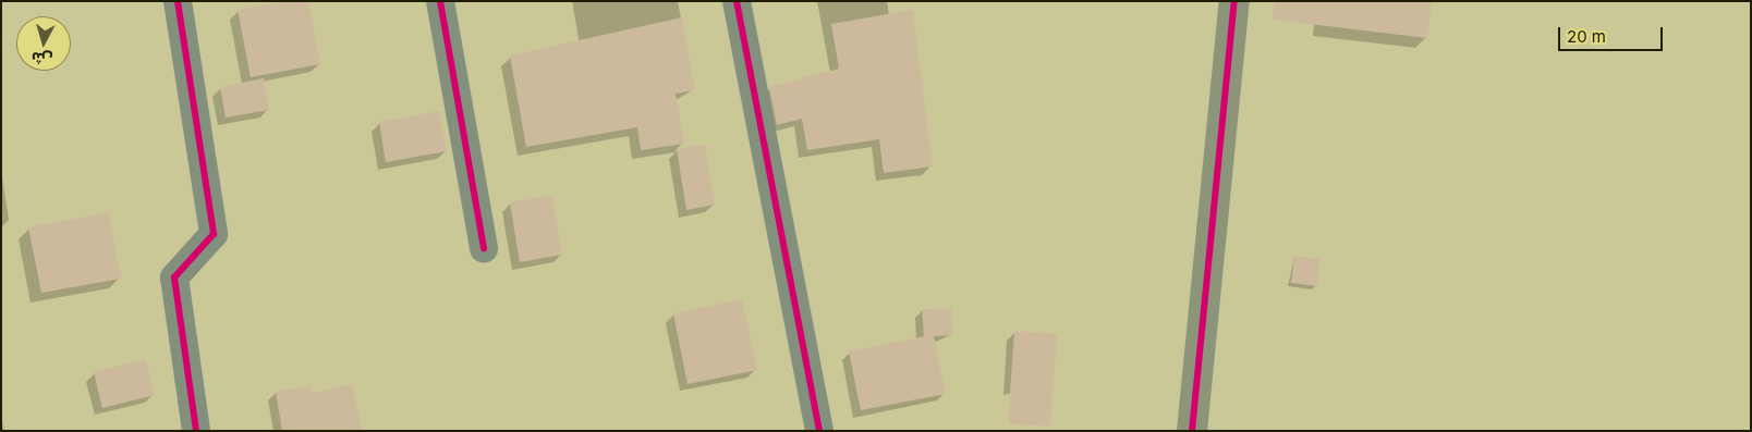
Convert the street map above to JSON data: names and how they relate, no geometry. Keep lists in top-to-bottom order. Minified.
{"scale_bar":"20 m","north":"bottom"}
